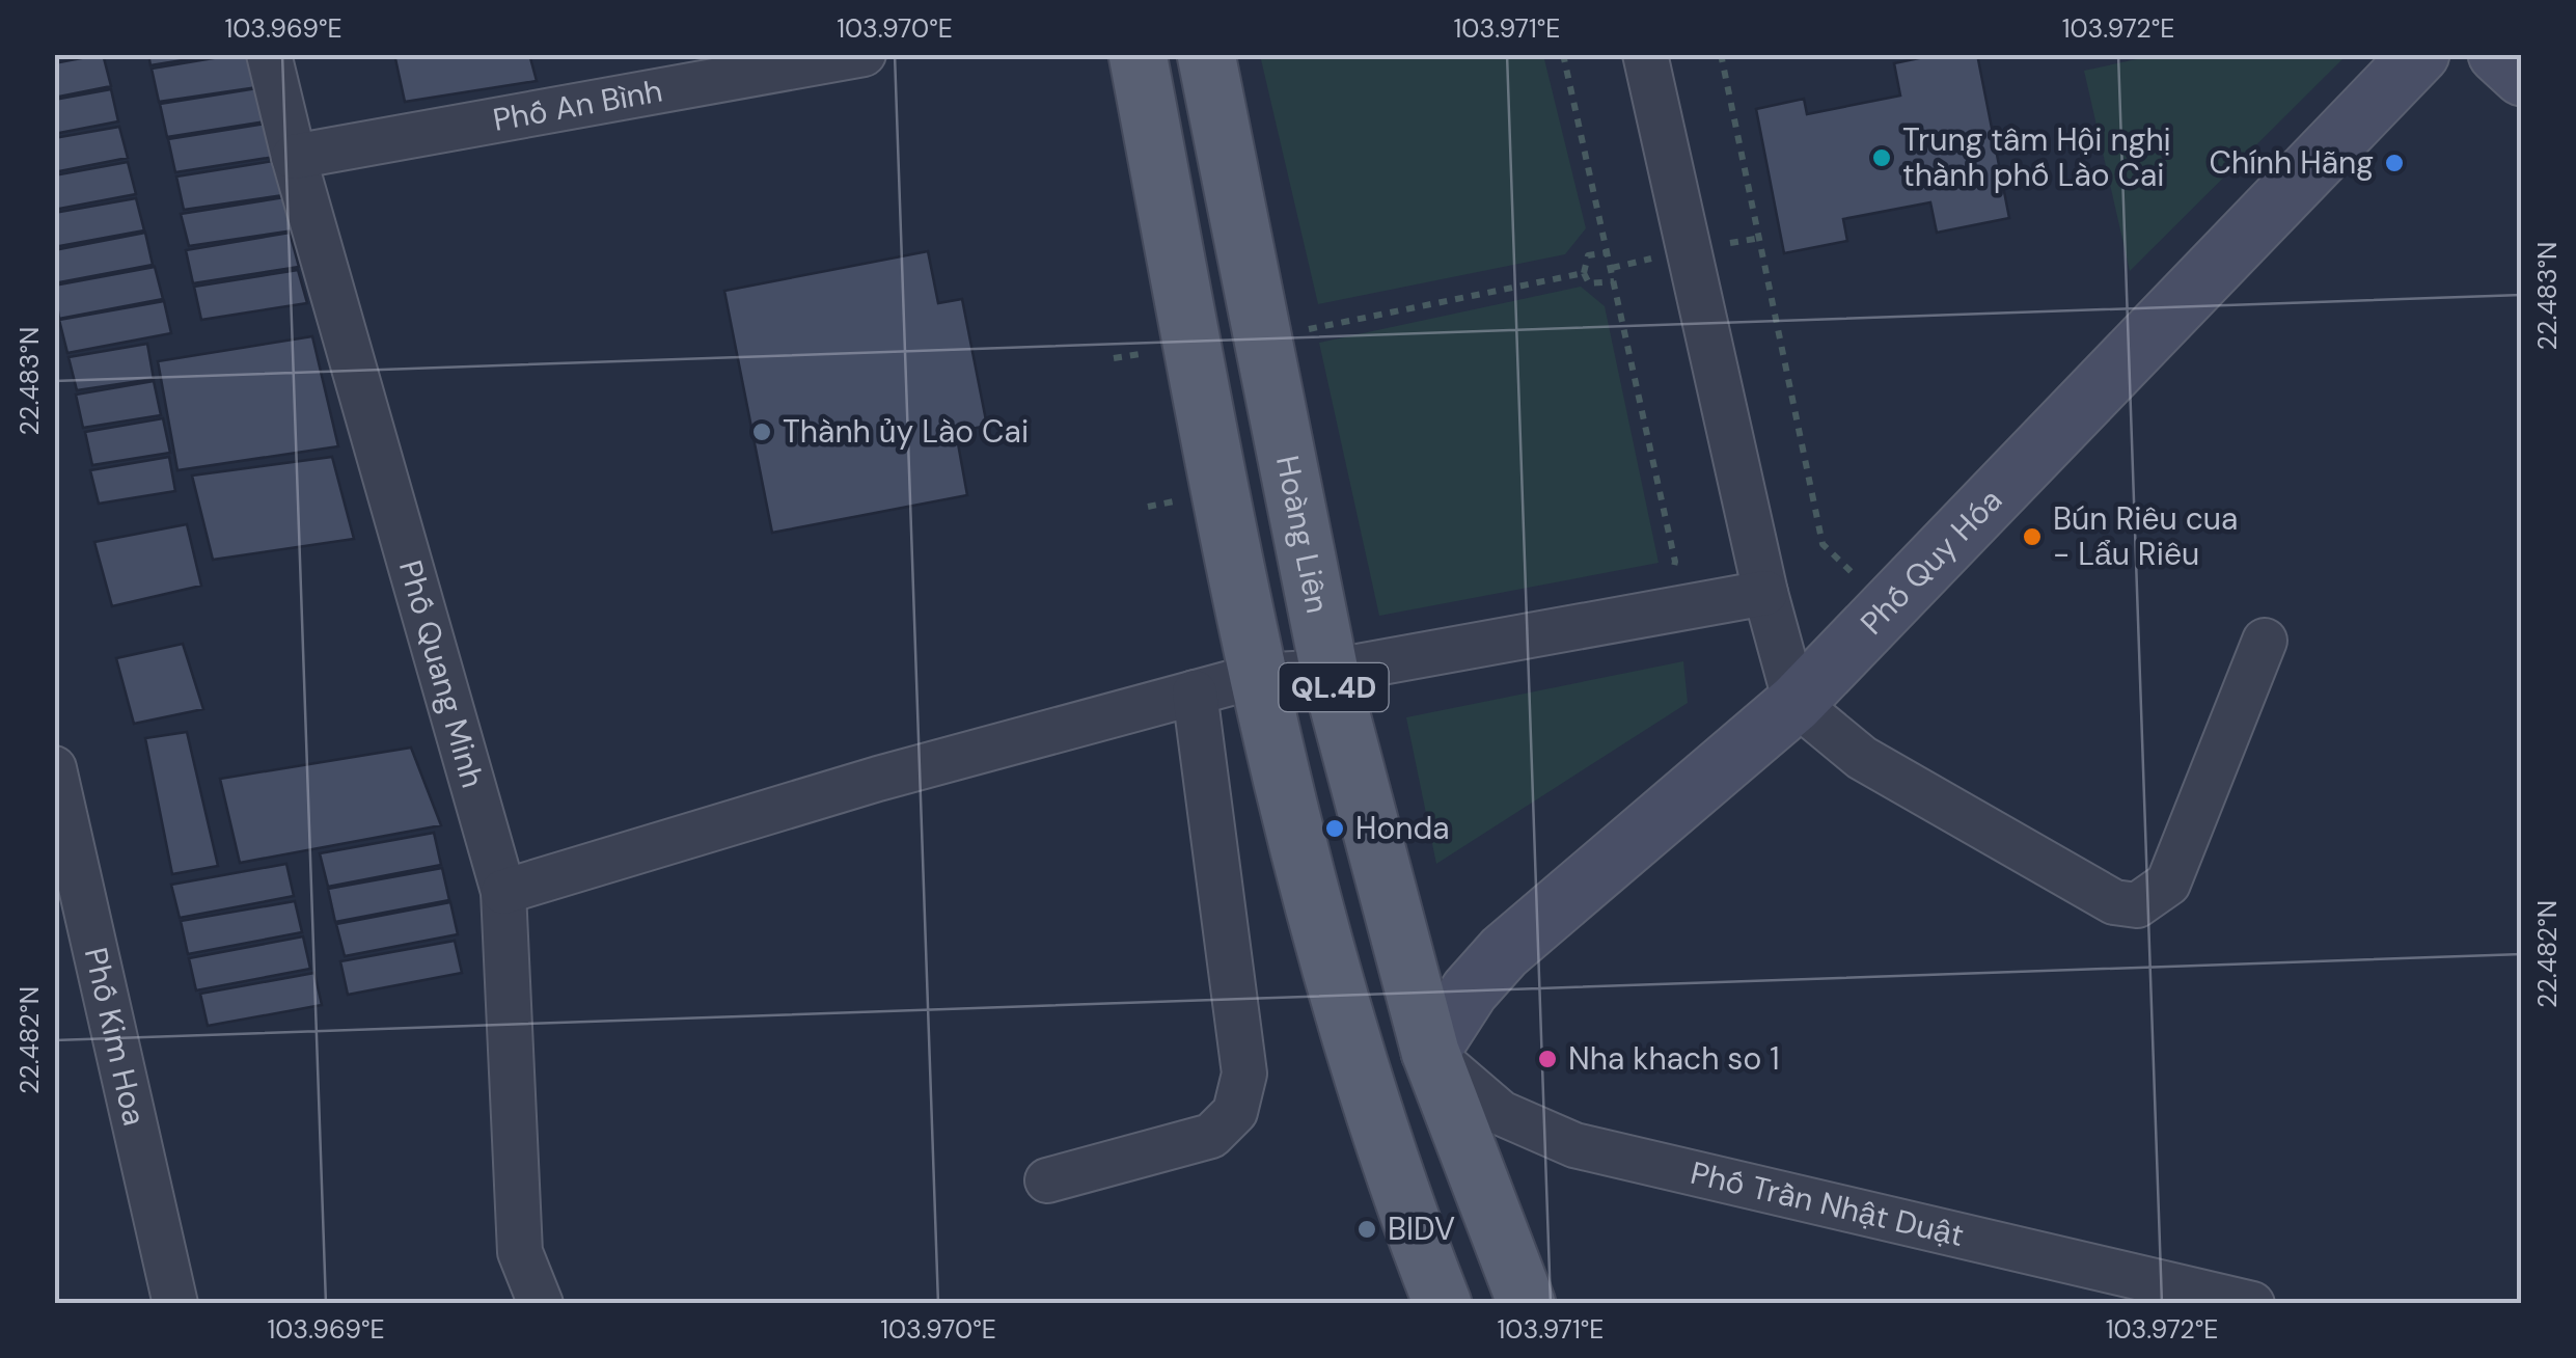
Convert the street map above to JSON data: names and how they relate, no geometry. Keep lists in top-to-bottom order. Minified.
{"streets":{"main road":["Hoàng Liên","QL.4D"],"street":["Phố An Bình","Phố Quy Hóa","Phố Quang Minh","Phố Kim Hoa","Phố Trần Nhật Duật"]},"crossings":[["Phố An Bình","Phố Quang Minh"],["Hoàng Liên","Phố Quy Hóa"],["Hoàng Liên","Phố Trần Nhật Duật"],["Phố Quy Hóa","Phố Trần Nhật Duật"]],"places":["Trung tâm Hội nghị thành phố Lào Cai","Chính Hãng","Thành ủy Lào Cai","Bún Riêu cua - Lẩu Riêu","Honda","Nha khach so 1","BIDV"],"coordinates":["103.969°E","103.970°E","103.971°E","103.972°E","22.483°N","22.482°N"]}
